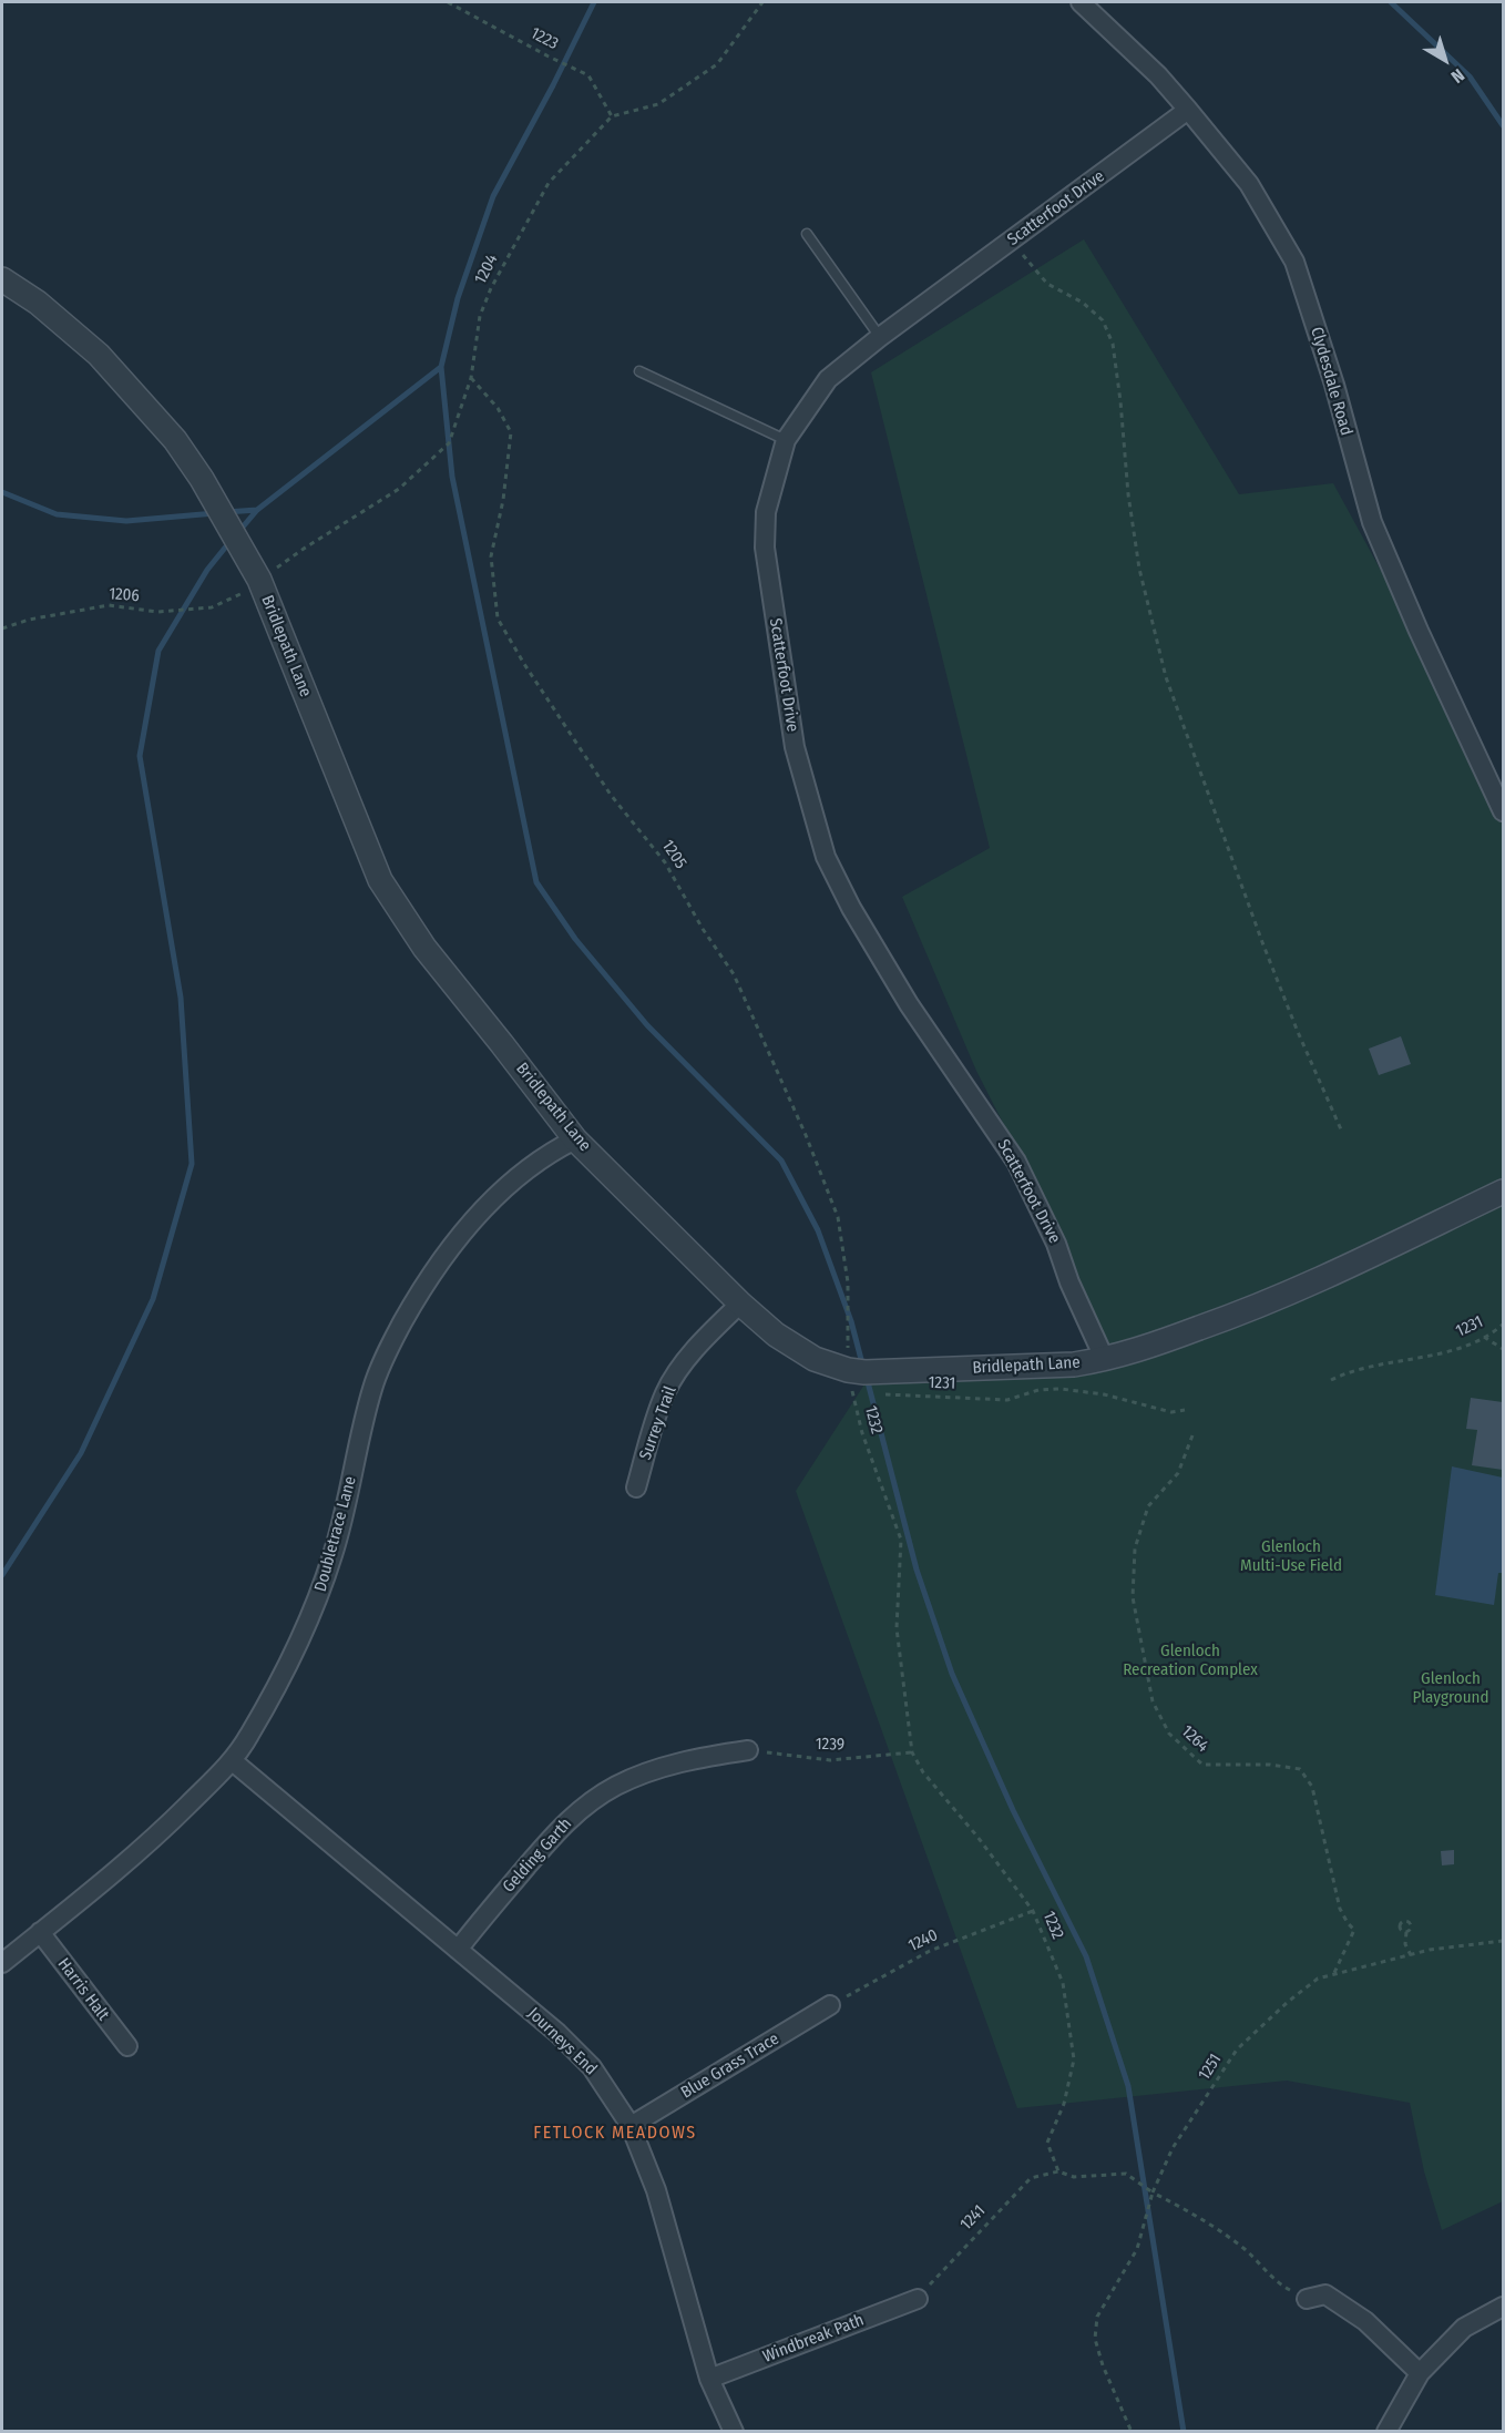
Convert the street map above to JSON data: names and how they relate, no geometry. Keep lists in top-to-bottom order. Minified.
{"streets":{"street":["Scatterfoot Drive","Clydesdale Road","Bridlepath Lane","Surrey Trail","Doubletrace Lane","Gelding Garth","Harris Halt","Journeys End","Blue Grass Trace","Windbreak Path"],"path":["1223","1204","1206","1205","1231","1232","1264","1239","1240","1251","1241"]},"crossings":[["1223","1204"],["Scatterfoot Drive","Clydesdale Road"],["Scatterfoot Drive","Bridlepath Lane"],["1204","1205"],["Bridlepath Lane","1205"],["Bridlepath Lane","1232"],["Bridlepath Lane","Surrey Trail"],["Bridlepath Lane","Doubletrace Lane"],["1205","1232"],["1232","1239"],["1232","1240"],["1232","1241"],["Doubletrace Lane","Harris Halt"],["Doubletrace Lane","Journeys End"],["1264","1251"],["1239","Gelding Garth"],["Gelding Garth","Journeys End"],["1240","Blue Grass Trace"],["Journeys End","Blue Grass Trace"],["Journeys End","Windbreak Path"],["1241","Windbreak Path"]],"districts":["FETLOCK MEADOWS"],"parks":["Glenloch Multi-Use Field","Glenloch Recreation Complex","Glenloch Playground"],"north":"bottom right"}
